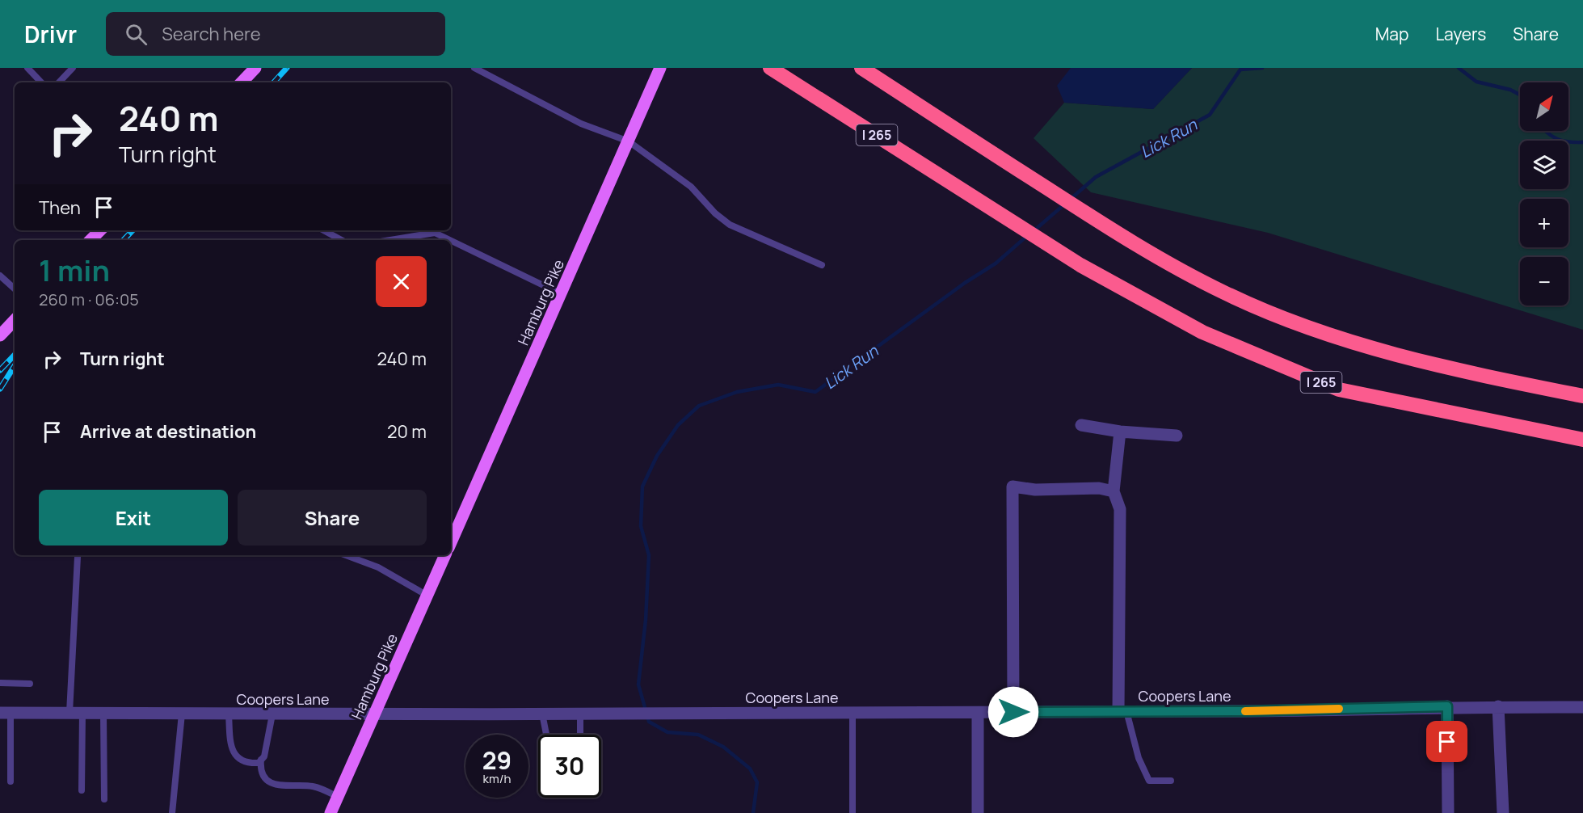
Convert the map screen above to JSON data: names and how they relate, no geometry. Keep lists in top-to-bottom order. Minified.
{"streets":{"highway":["I 265"],"main road":["Hamburg Pike"],"street":["Coopers Lane"]},"crossings":[["Hamburg Pike","Coopers Lane"]],"water":["Lick Run"],"north":"top right","page":{"header":"Drivr","search":"Search here","nav":["Map","Layers","Share"],"map_buttons":["+","−"],"turn":["240 m","Turn right"],"then":"Then","heading":["1 min","260 m · 06:05"],"list":[{"name":"Turn right","value":"240 m"},{"name":"Arrive at destination","value":"20 m"}],"buttons":["Exit","Share"],"speed":"29 km/h","limit":"30"}}
